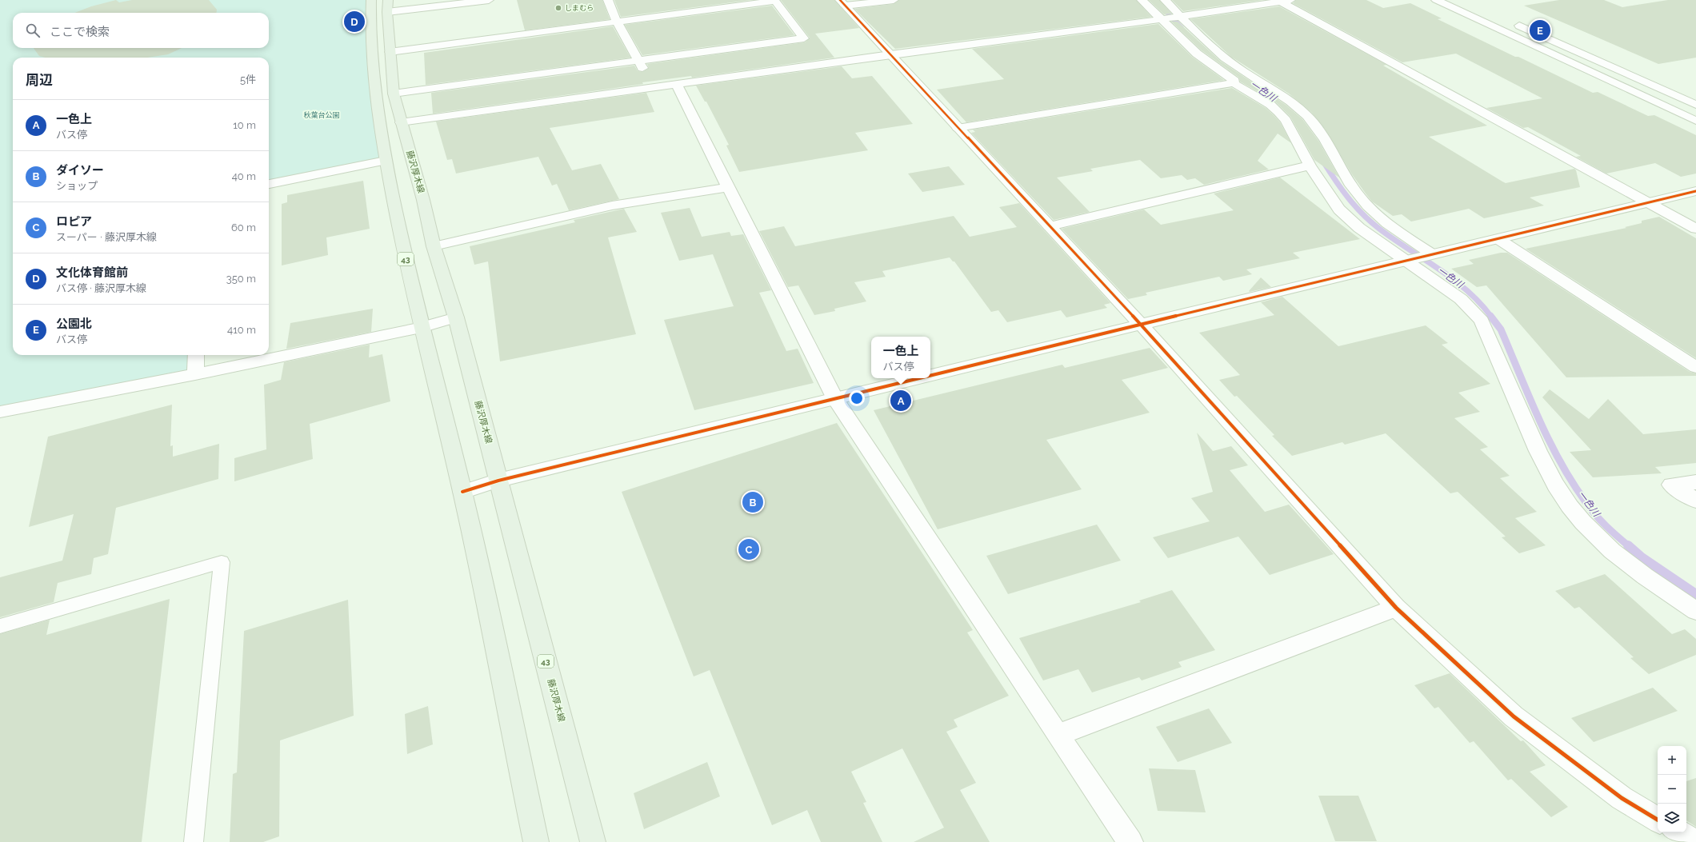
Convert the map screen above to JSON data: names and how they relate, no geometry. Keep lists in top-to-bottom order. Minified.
{"streets":{"main road":["藤沢厚木線","43"]},"water":["一色川"],"parks":["秋葉台公園"],"places":["しまむら"],"page":{"pins":["D","E","A","B","C"],"search":"ここで検索","heading":["周辺","5件"],"list":[{"mark":"A","name":"一色上","note":"バス停","value":"10 m"},{"mark":"B","name":"ダイソー","note":"ショップ","value":"40 m"},{"mark":"C","name":"ロピア","note":"スーパー · 藤沢厚木線","value":"60 m"},{"mark":"D","name":"文化体育館前","note":"バス停 · 藤沢厚木線","value":"350 m"},{"mark":"E","name":"公園北","note":"バス停","value":"410 m"}],"popup":["一色上","バス停"],"map_buttons":["+","−"]}}
